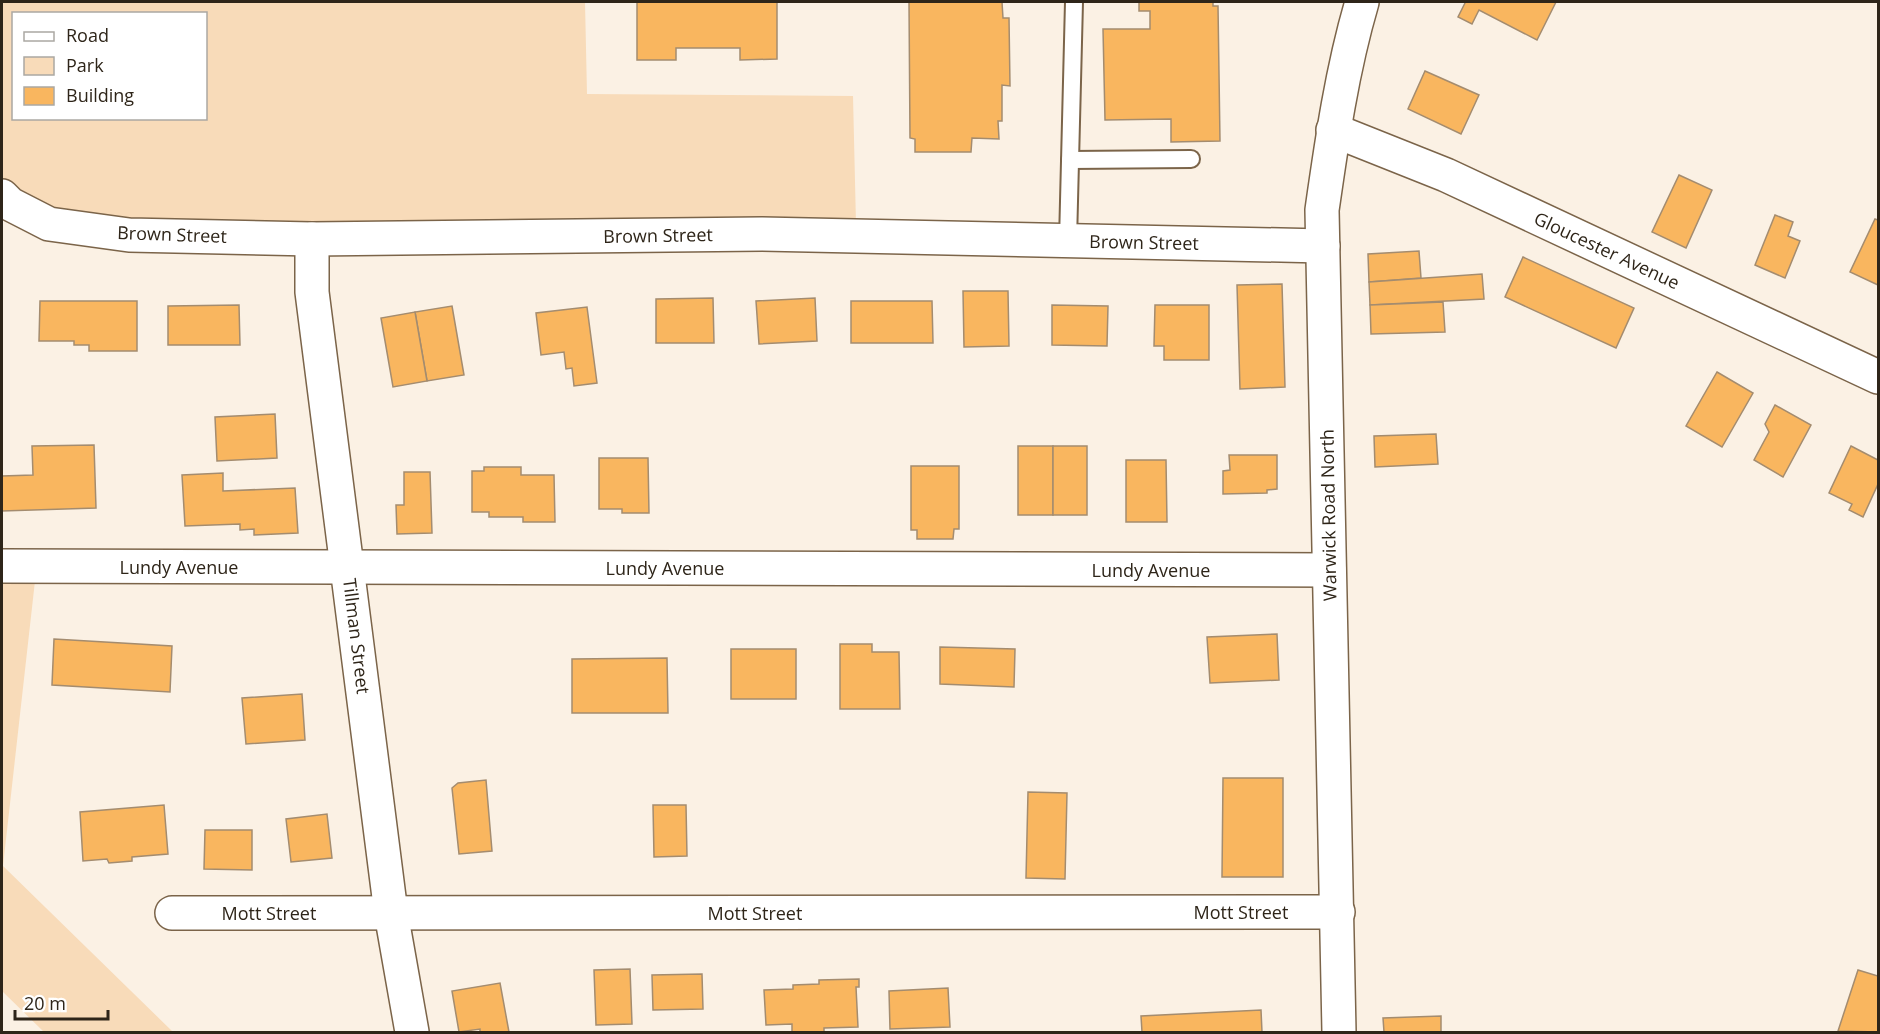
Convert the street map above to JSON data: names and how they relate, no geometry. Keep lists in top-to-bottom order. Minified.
{"streets":{"street":["Brown Street","Gloucester Avenue","Warwick Road North","Lundy Avenue","Tillman Street","Mott Street"]},"crossings":[["Brown Street","Warwick Road North"],["Brown Street","Tillman Street"],["Gloucester Avenue","Warwick Road North"],["Warwick Road North","Lundy Avenue"],["Warwick Road North","Mott Street"],["Lundy Avenue","Tillman Street"],["Tillman Street","Mott Street"]],"legend":["Road","Park","Building"],"scale_bar":"20 m"}
